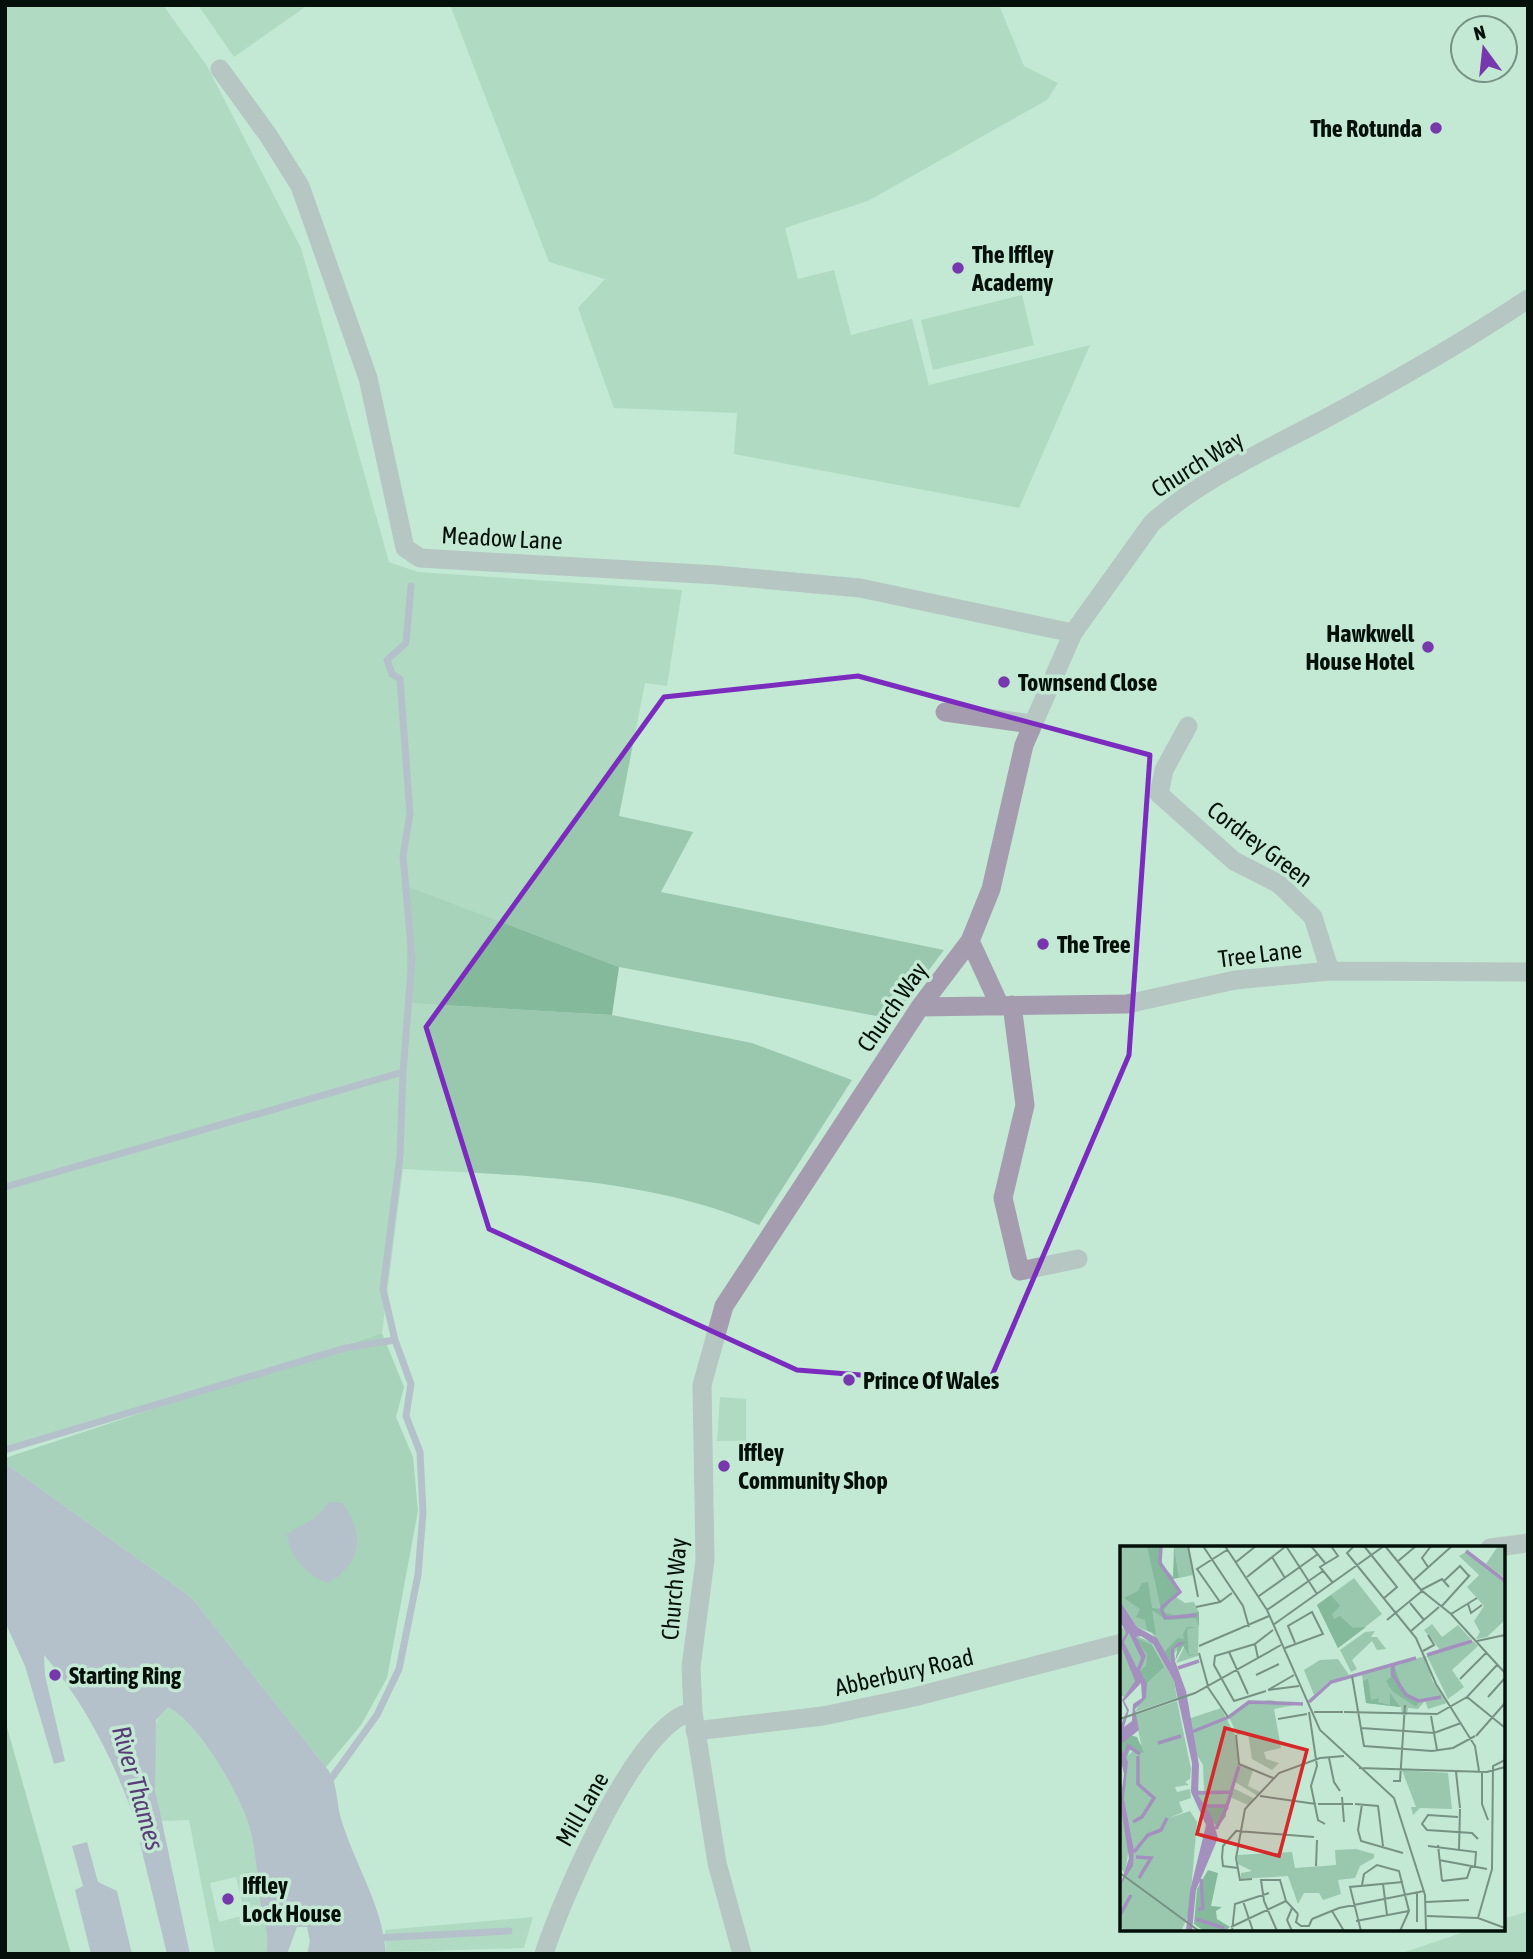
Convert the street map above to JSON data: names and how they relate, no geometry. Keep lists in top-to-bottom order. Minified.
{"streets":{"street":["Church Way","Meadow Lane","Cordrey Green","Tree Lane","Abberbury Road","Mill Lane"]},"crossings":[["Church Way","Meadow Lane"],["Church Way","Tree Lane"],["Church Way","Abberbury Road"],["Church Way","Mill Lane"],["Cordrey Green","Tree Lane"],["Abberbury Road","Mill Lane"]],"water":["River Thames"],"places":["The Rotunda","The Iffley Academy","Hawkwell House Hotel","Townsend Close","The Tree","Prince Of Wales","Iffley Community Shop","Starting Ring","Iffley Lock House"],"north":"top"}
